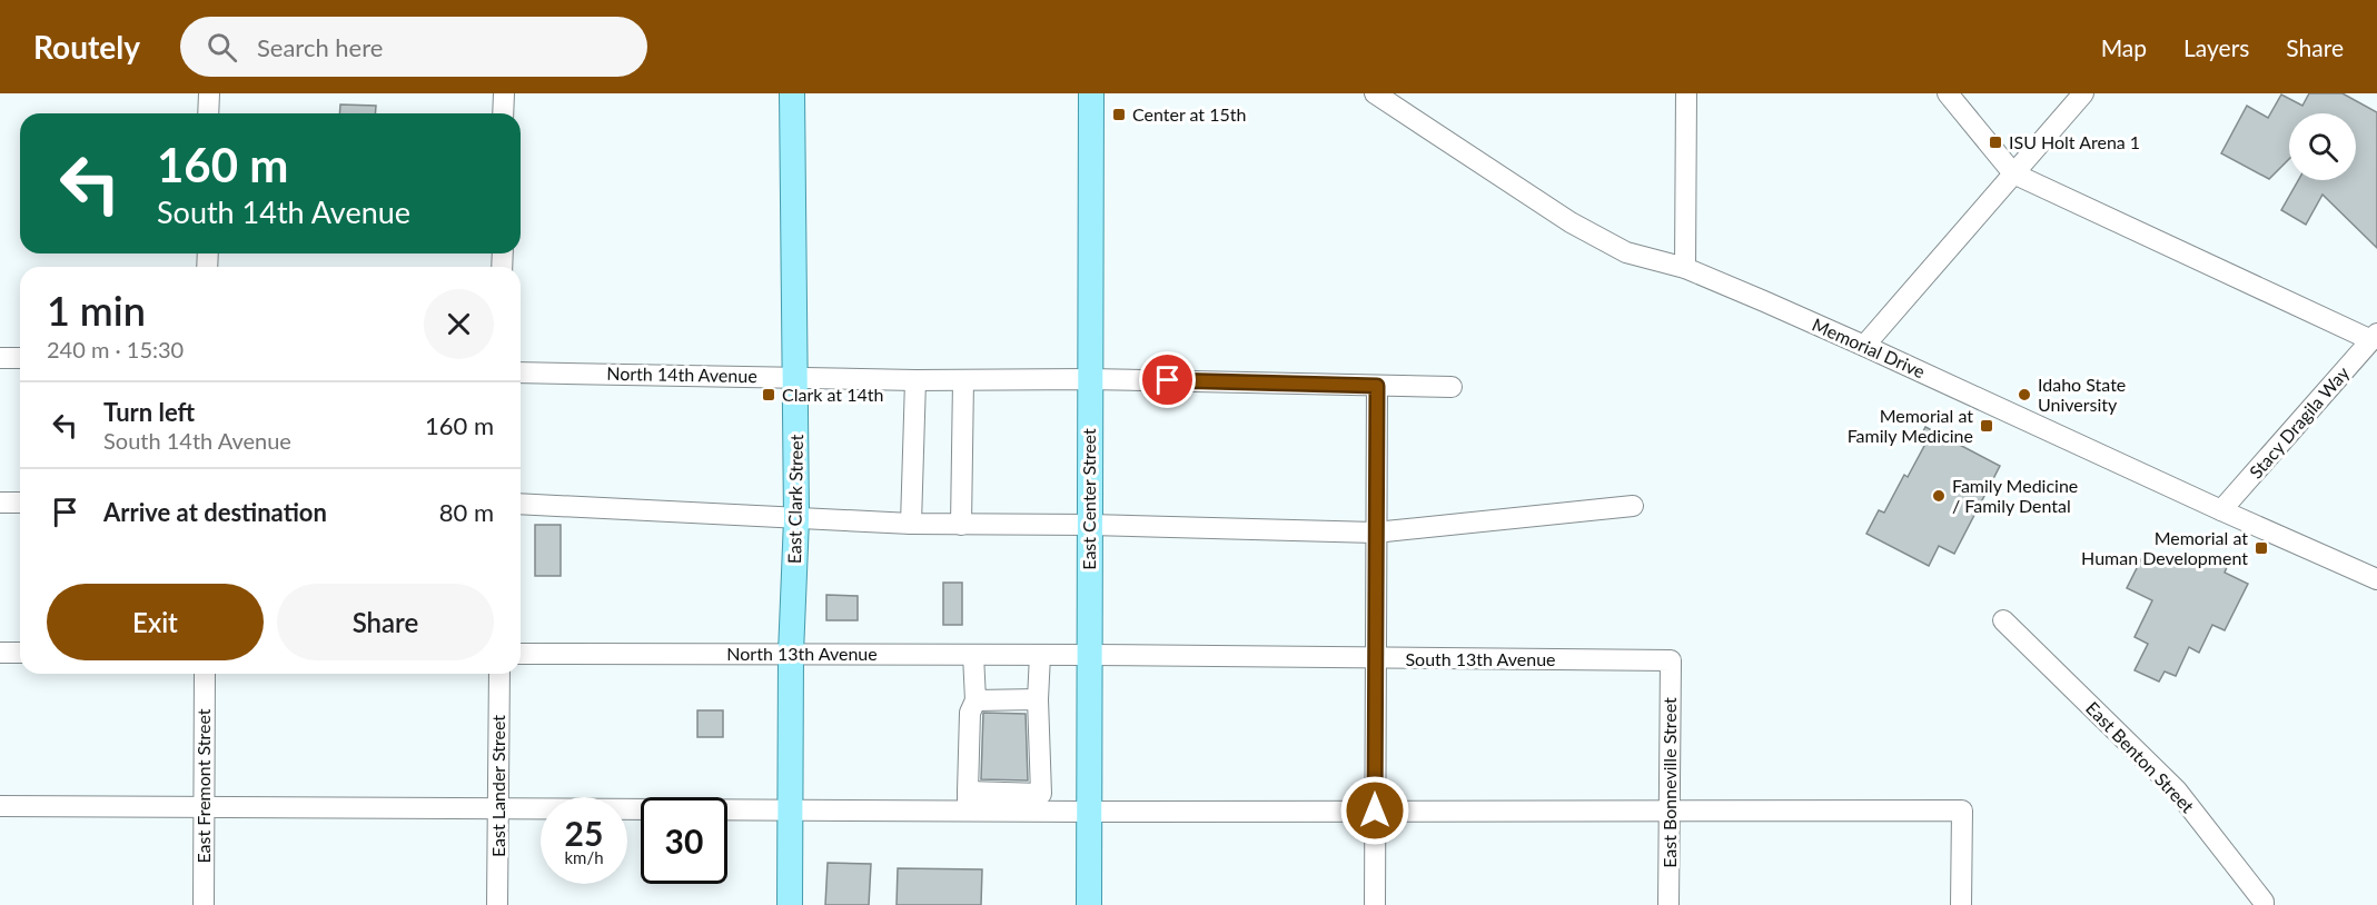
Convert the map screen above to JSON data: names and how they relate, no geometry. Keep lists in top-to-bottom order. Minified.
{"streets":{"main road":["East Clark Street","East Center Street"],"street":["Memorial Drive","North 14th Avenue","Stacy Dragila Way","North 13th Avenue","South 13th Avenue","East Benton Street","East Bonneville Street","East Fremont Street","East Lander Street"]},"crossings":[["Memorial Drive","Stacy Dragila Way"],["North 14th Avenue","East Clark Street"],["North 14th Avenue","East Center Street"],["East Clark Street","North 13th Avenue"],["East Center Street","North 13th Avenue"],["East Center Street","South 13th Avenue"],["North 13th Avenue","South 13th Avenue"],["South 13th Avenue","East Bonneville Street"]],"places":{"transit":["Center at 15th","ISU Holt Arena 1","Clark at 14th","Memorial at Family Medicine","Memorial at Human Development"],"other":["Idaho State University","Family Medicine / Family Dental"]},"page":{"header":"Routely","search":"Search here","nav":["Map","Layers","Share"],"turn":["160 m","South 14th Avenue"],"heading":["1 min","240 m · 15:30"],"list":[{"name":"Turn left","note":"South 14th Avenue","value":"160 m"},{"name":"Arrive at destination","value":"80 m"}],"buttons":["Exit","Share"],"speed":"25 km/h","limit":"30"}}
